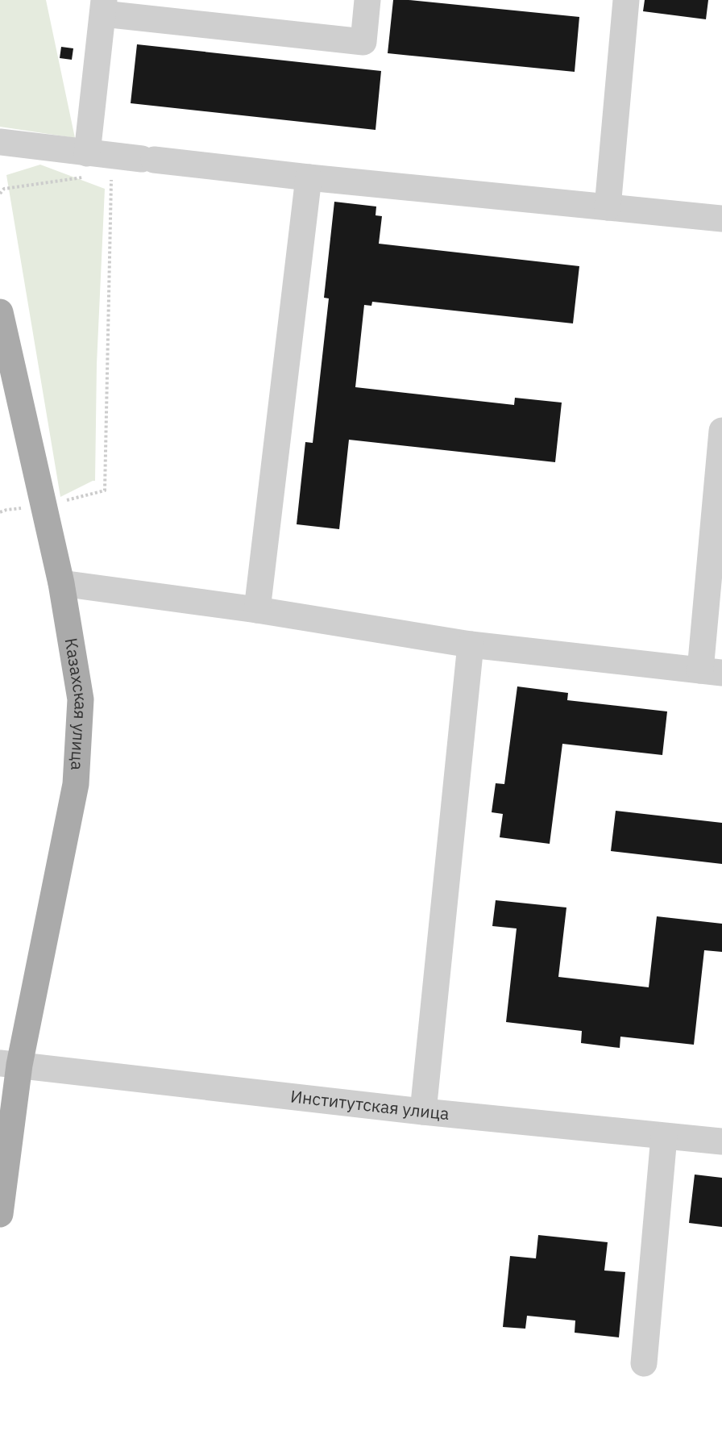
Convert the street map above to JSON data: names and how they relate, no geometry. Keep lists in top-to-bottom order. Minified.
{"streets":{"main road":["Казахская улица"],"street":["Институтская улица"]},"crossings":[["Казахская улица","Институтская улица"]]}
